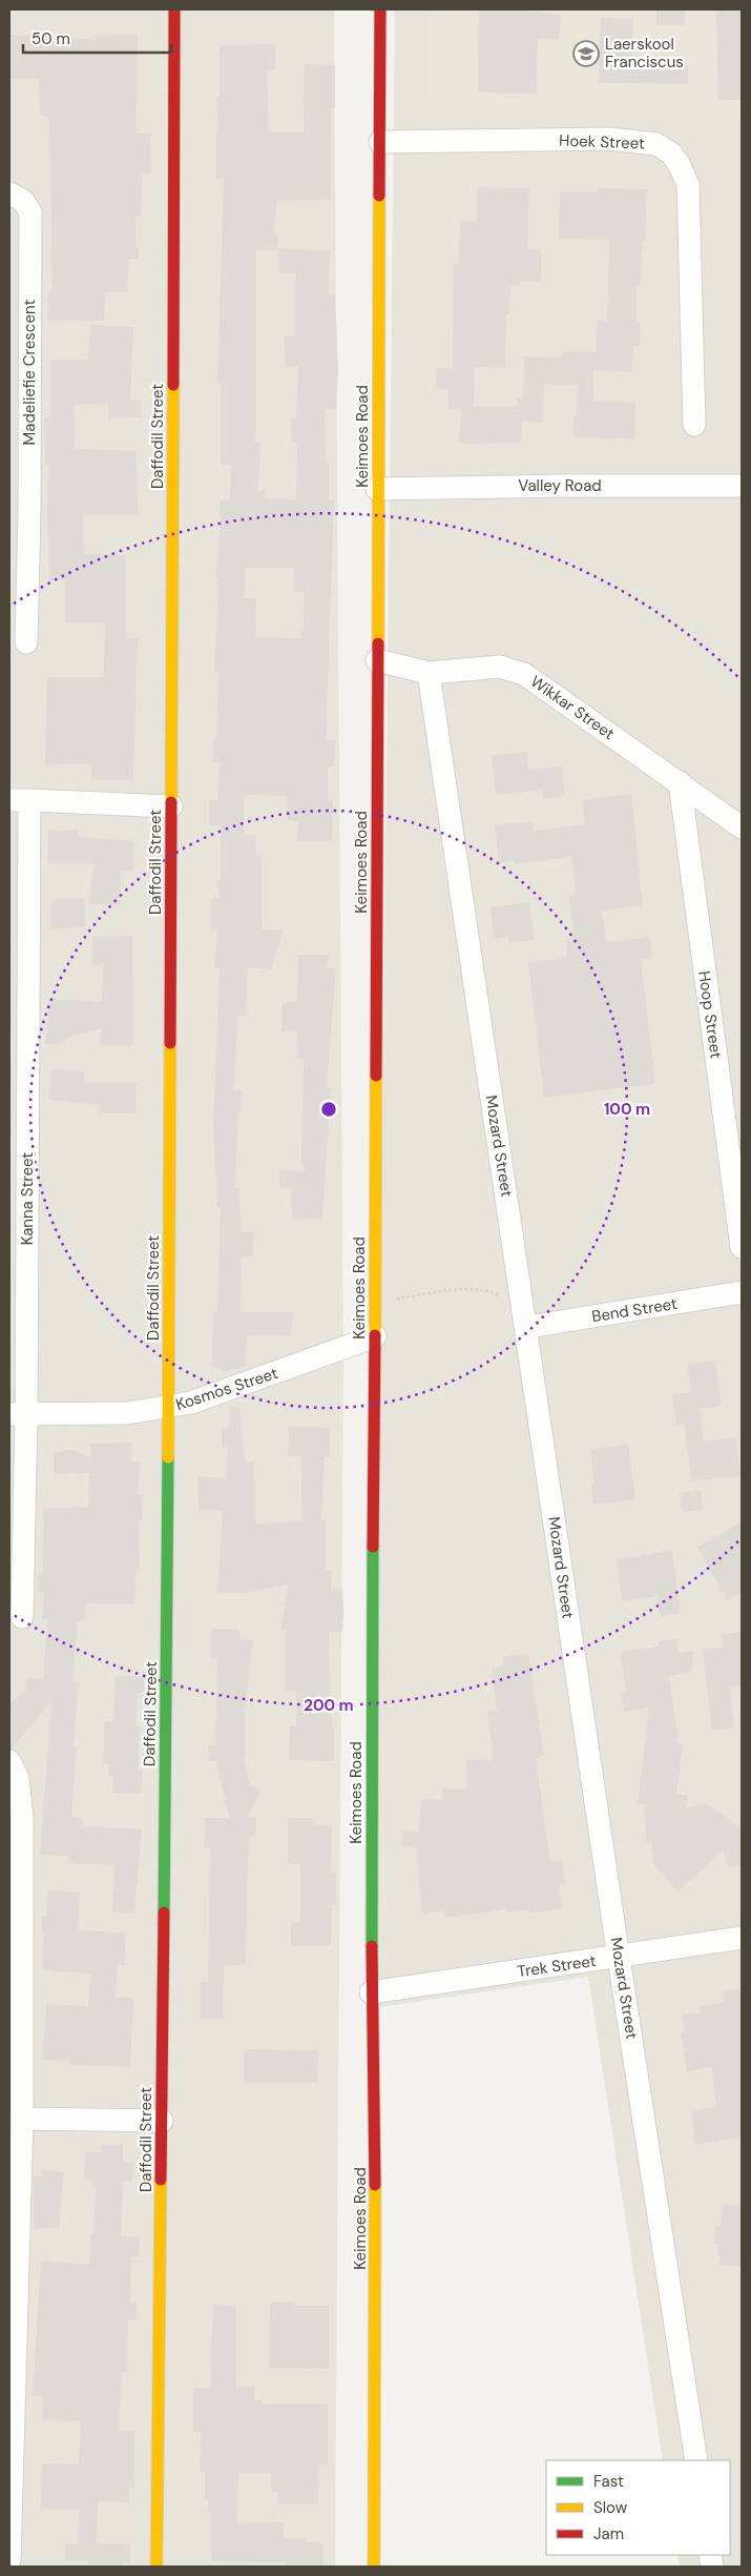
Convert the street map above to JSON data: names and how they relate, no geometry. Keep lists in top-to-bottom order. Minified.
{"streets":{"street":["Hoek Street","Madeliefie Crescent","Daffodil Street","Keimoes Road","Valley Road","Wikkar Street","Hoop Street","Mozard Street","Kanna Street","Bend Street","Kosmos Street","Trek Street"]},"crossings":[["Hoek Street","Keimoes Road"],["Daffodil Street","Kosmos Street"],["Keimoes Road","Valley Road"],["Keimoes Road","Wikkar Street"],["Keimoes Road","Kosmos Street"],["Keimoes Road","Trek Street"],["Wikkar Street","Hoop Street"],["Wikkar Street","Mozard Street"],["Mozard Street","Bend Street"],["Mozard Street","Trek Street"],["Kanna Street","Kosmos Street"]],"places":{"school or university":["Laerskool Franciscus"]},"legend":["Fast","Slow","Jam"],"scale_bar":"50 m","rings":["100 m","200 m"]}
